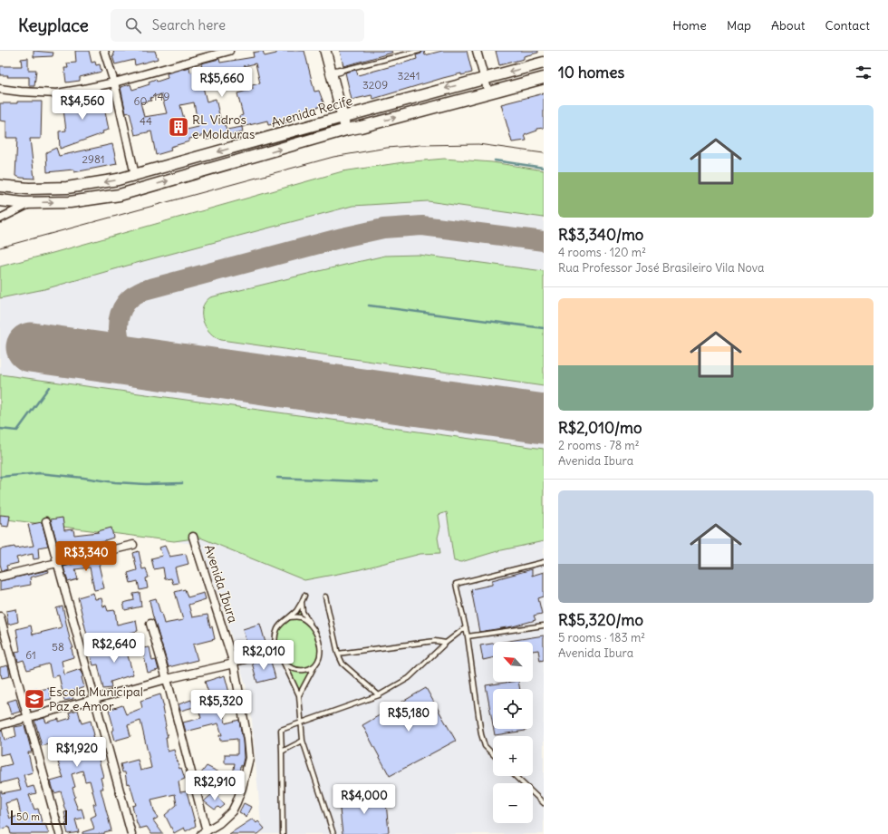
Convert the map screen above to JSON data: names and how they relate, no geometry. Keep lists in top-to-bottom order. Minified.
{"streets":{"main road":["Avenida Recife"],"street":["Avenida Ibura"]},"places":{"building":["RL Vidros e Molduras"],"school or university":["Escola Municipal Paz e Amor"]},"house_numbers":["3241","3209","149","60","44","2981","58","61"],"scale_bar":"50 m","north":"top left","page":{"header":"Keyplace","search":"Search here","nav":["Home","Map","About","Contact"],"heading":"10 homes","price":["R$5,660","R$4,560","R$3,340","R$2,640","R$2,010","R$5,320","R$5,180","R$1,920","R$2,910","R$4,000"],"list":[{"name":"R$3,340/mo","note":"4 rooms · 120 m² · Rua Professor José Brasileiro Vila Nova"},{"name":"R$2,010/mo","note":"2 rooms · 78 m² · Avenida Ibura"},{"name":"R$5,320/mo","note":"5 rooms · 183 m² · Avenida Ibura"}],"map_buttons":["+","−"],"scale":"50 m"}}
